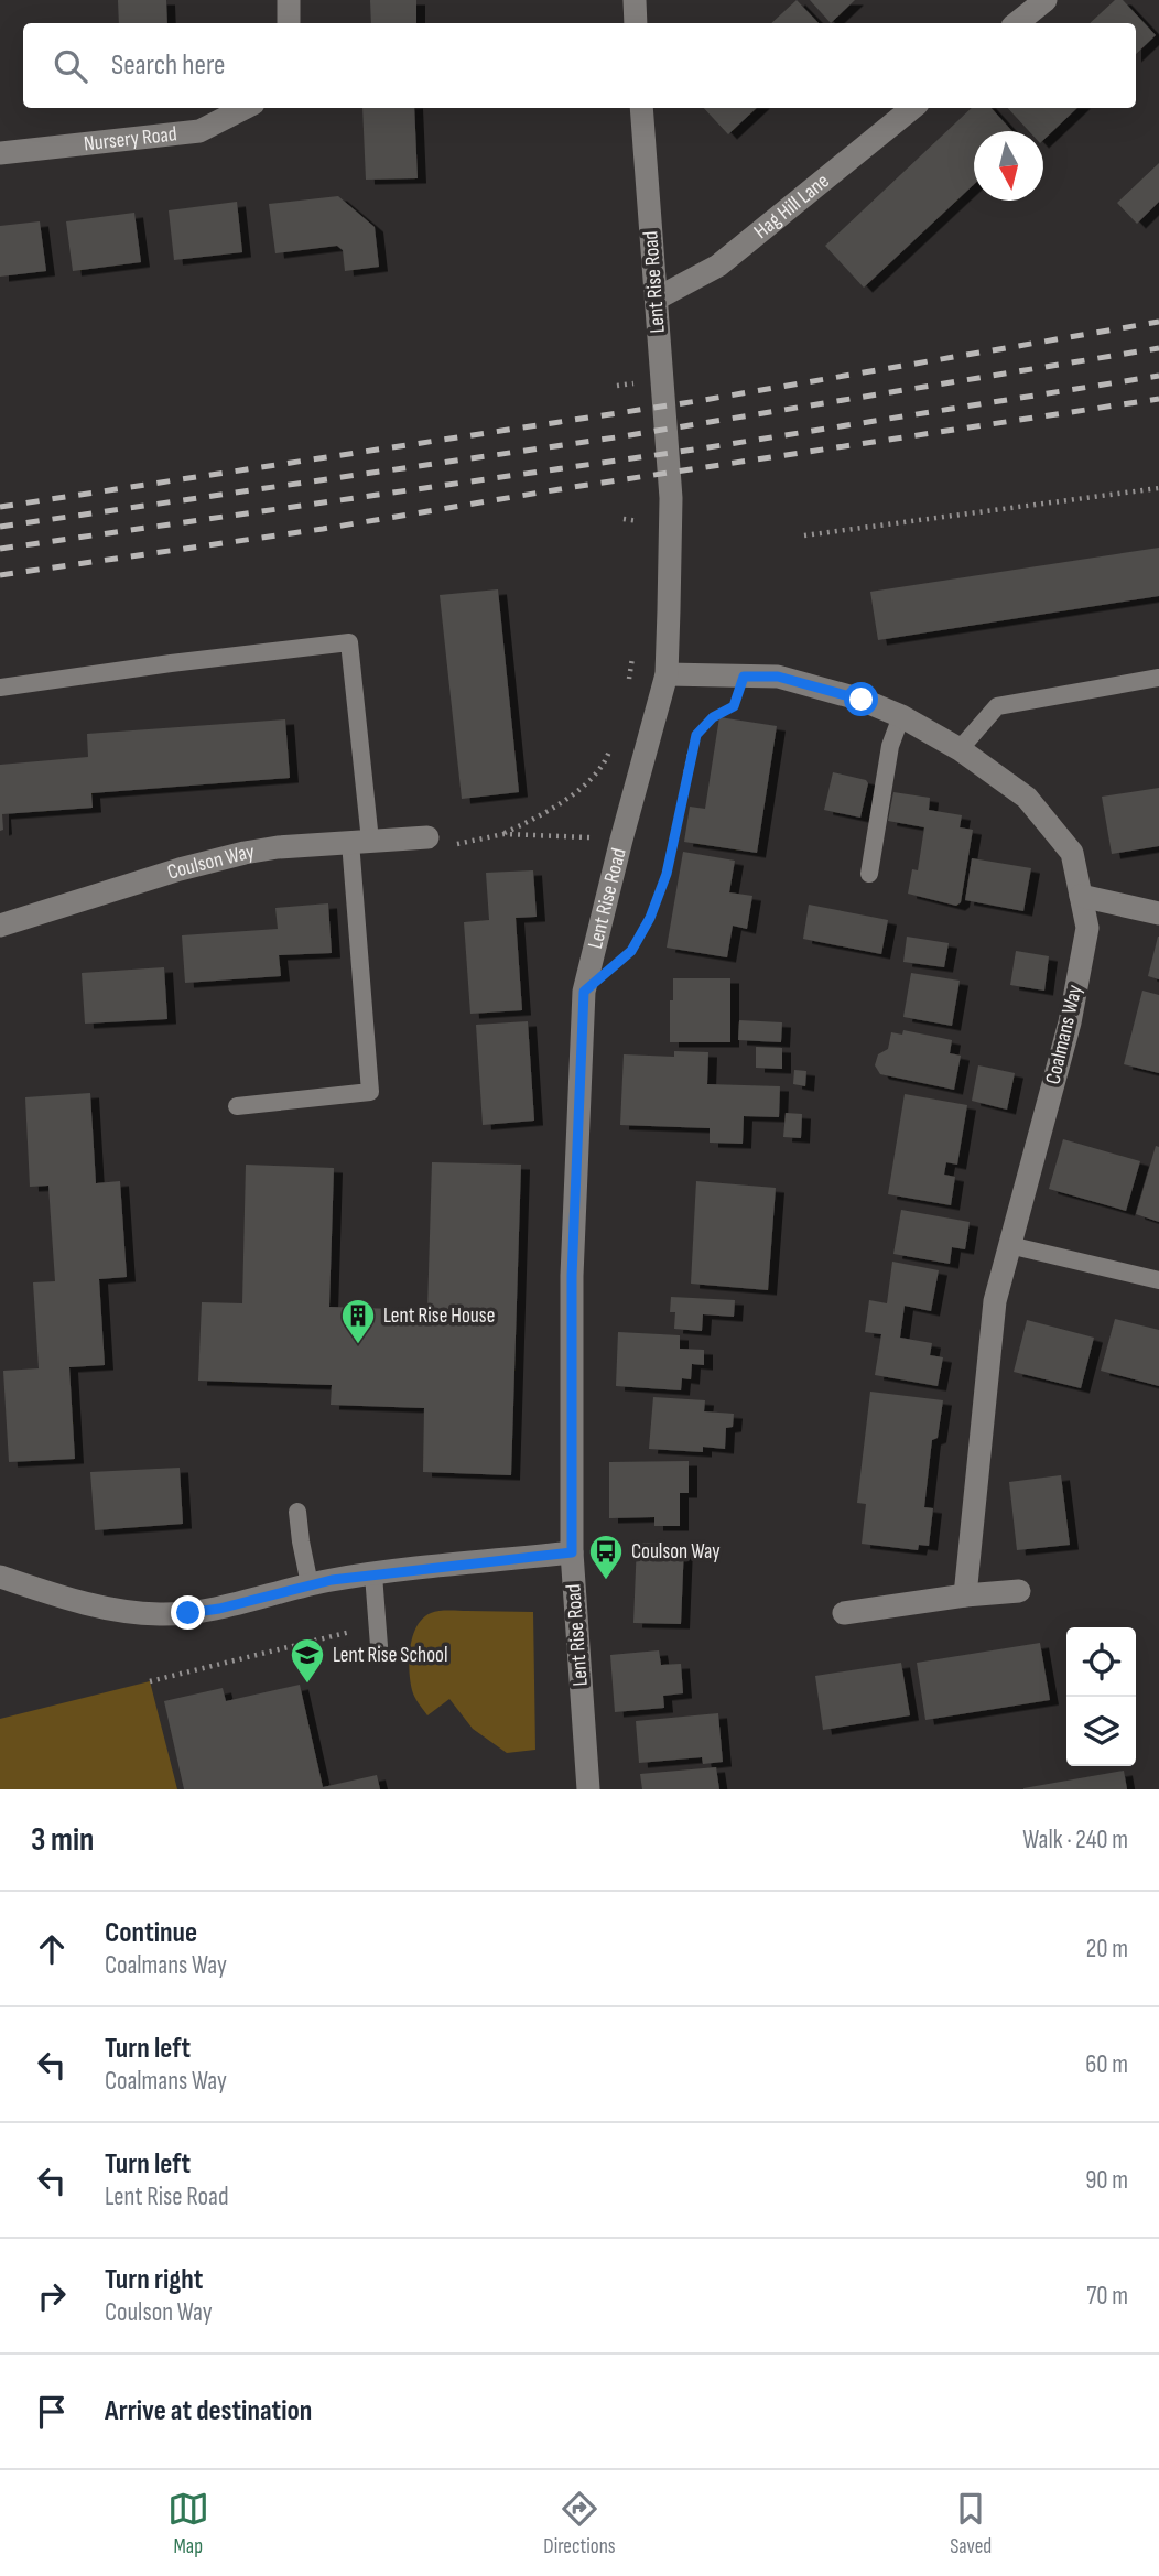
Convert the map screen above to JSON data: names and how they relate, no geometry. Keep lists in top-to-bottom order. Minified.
{"streets":{"street":["Nursery Road","Hag Hill Lane","Lent Rise Road","Coulson Way","Coalmans Way"]},"crossings":[["Hag Hill Lane","Lent Rise Road"],["Lent Rise Road","Coalmans Way"]],"places":{"building":["Lent Rise House"],"bus stop":["Coulson Way"],"school or university":["Lent Rise School"]},"north":"bottom","page":{"search":"Search here","heading":["3 min","Walk · 240 m"],"list":[["Continue","Coalmans Way","20 m"],["Turn left","Coalmans Way","60 m"],["Turn left","Lent Rise Road","90 m"],["Turn right","Coulson Way","70 m"],"Arrive at destination"],"nav":["Map","Directions","Saved"]}}
